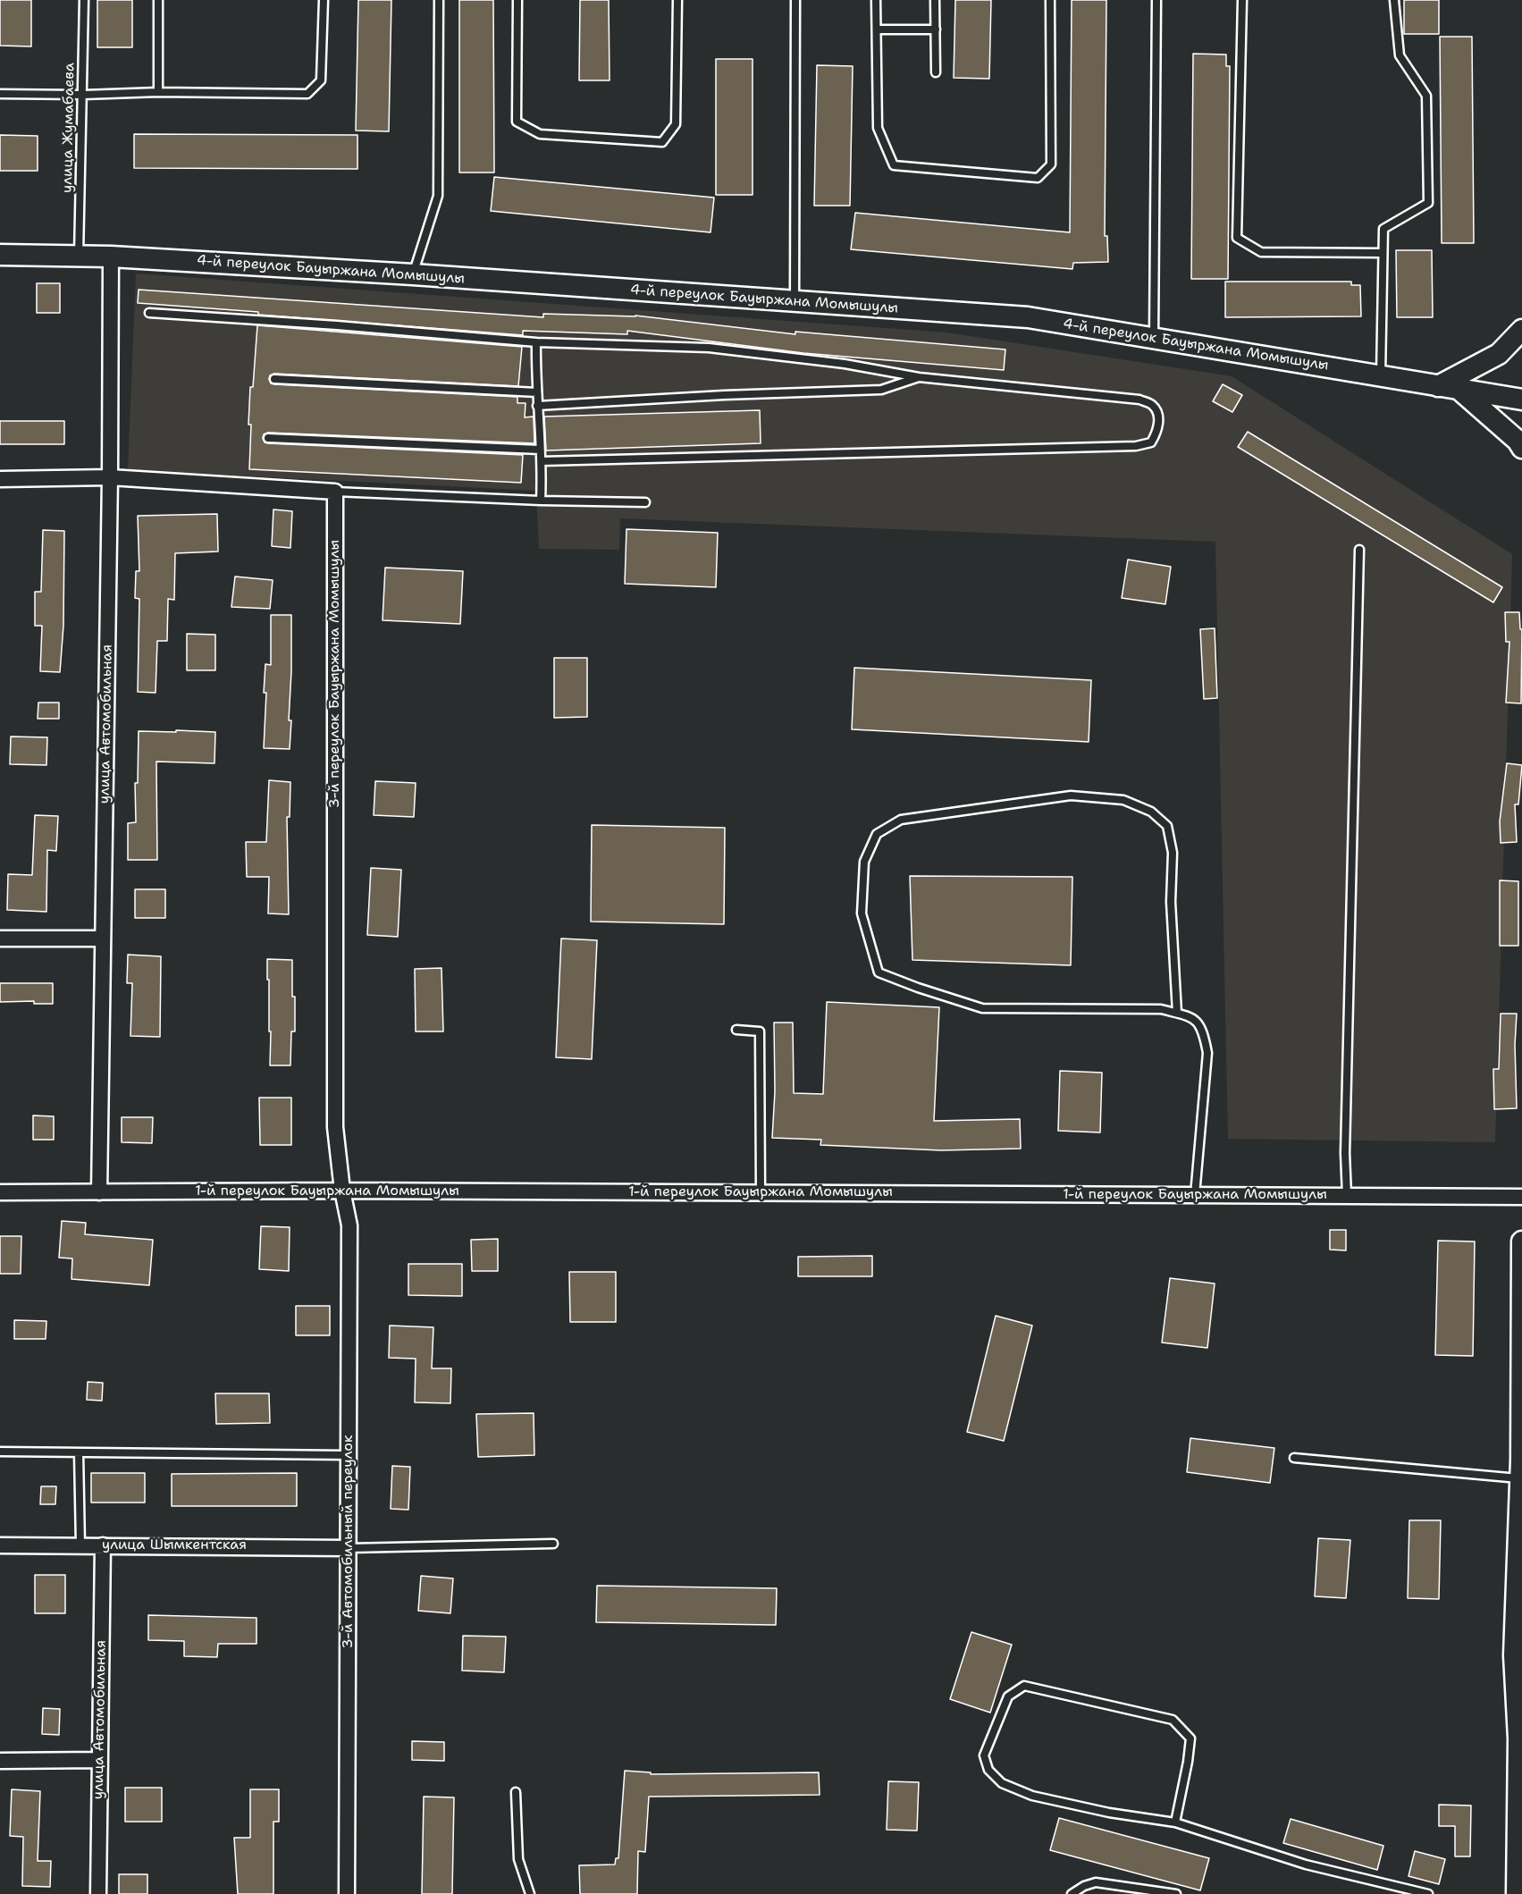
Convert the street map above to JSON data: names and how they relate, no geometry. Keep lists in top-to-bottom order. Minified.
{"streets":{"street":["4-й переулок Бауыржана Момышулы","3-й переулок Бауыржана Момышулы","улица Автомобильная","1-й переулок Бауыржана Момышулы","3-й Автомобильный переулок","улица Шымкентская"],"lane":["улица Жумабаева"]},"crossings":[["улица Жумабаева","4-й переулок Бауыржана Момышулы"],["4-й переулок Бауыржана Момышулы","улица Автомобильная"],["3-й переулок Бауыржана Момышулы","1-й переулок Бауыржана Момышулы"],["3-й переулок Бауыржана Момышулы","3-й Автомобильный переулок"],["улица Автомобильная","1-й переулок Бауыржана Момышулы"],["улица Автомобильная","улица Шымкентская"],["1-й переулок Бауыржана Момышулы","3-й Автомобильный переулок"],["3-й Автомобильный переулок","улица Шымкентская"]]}
